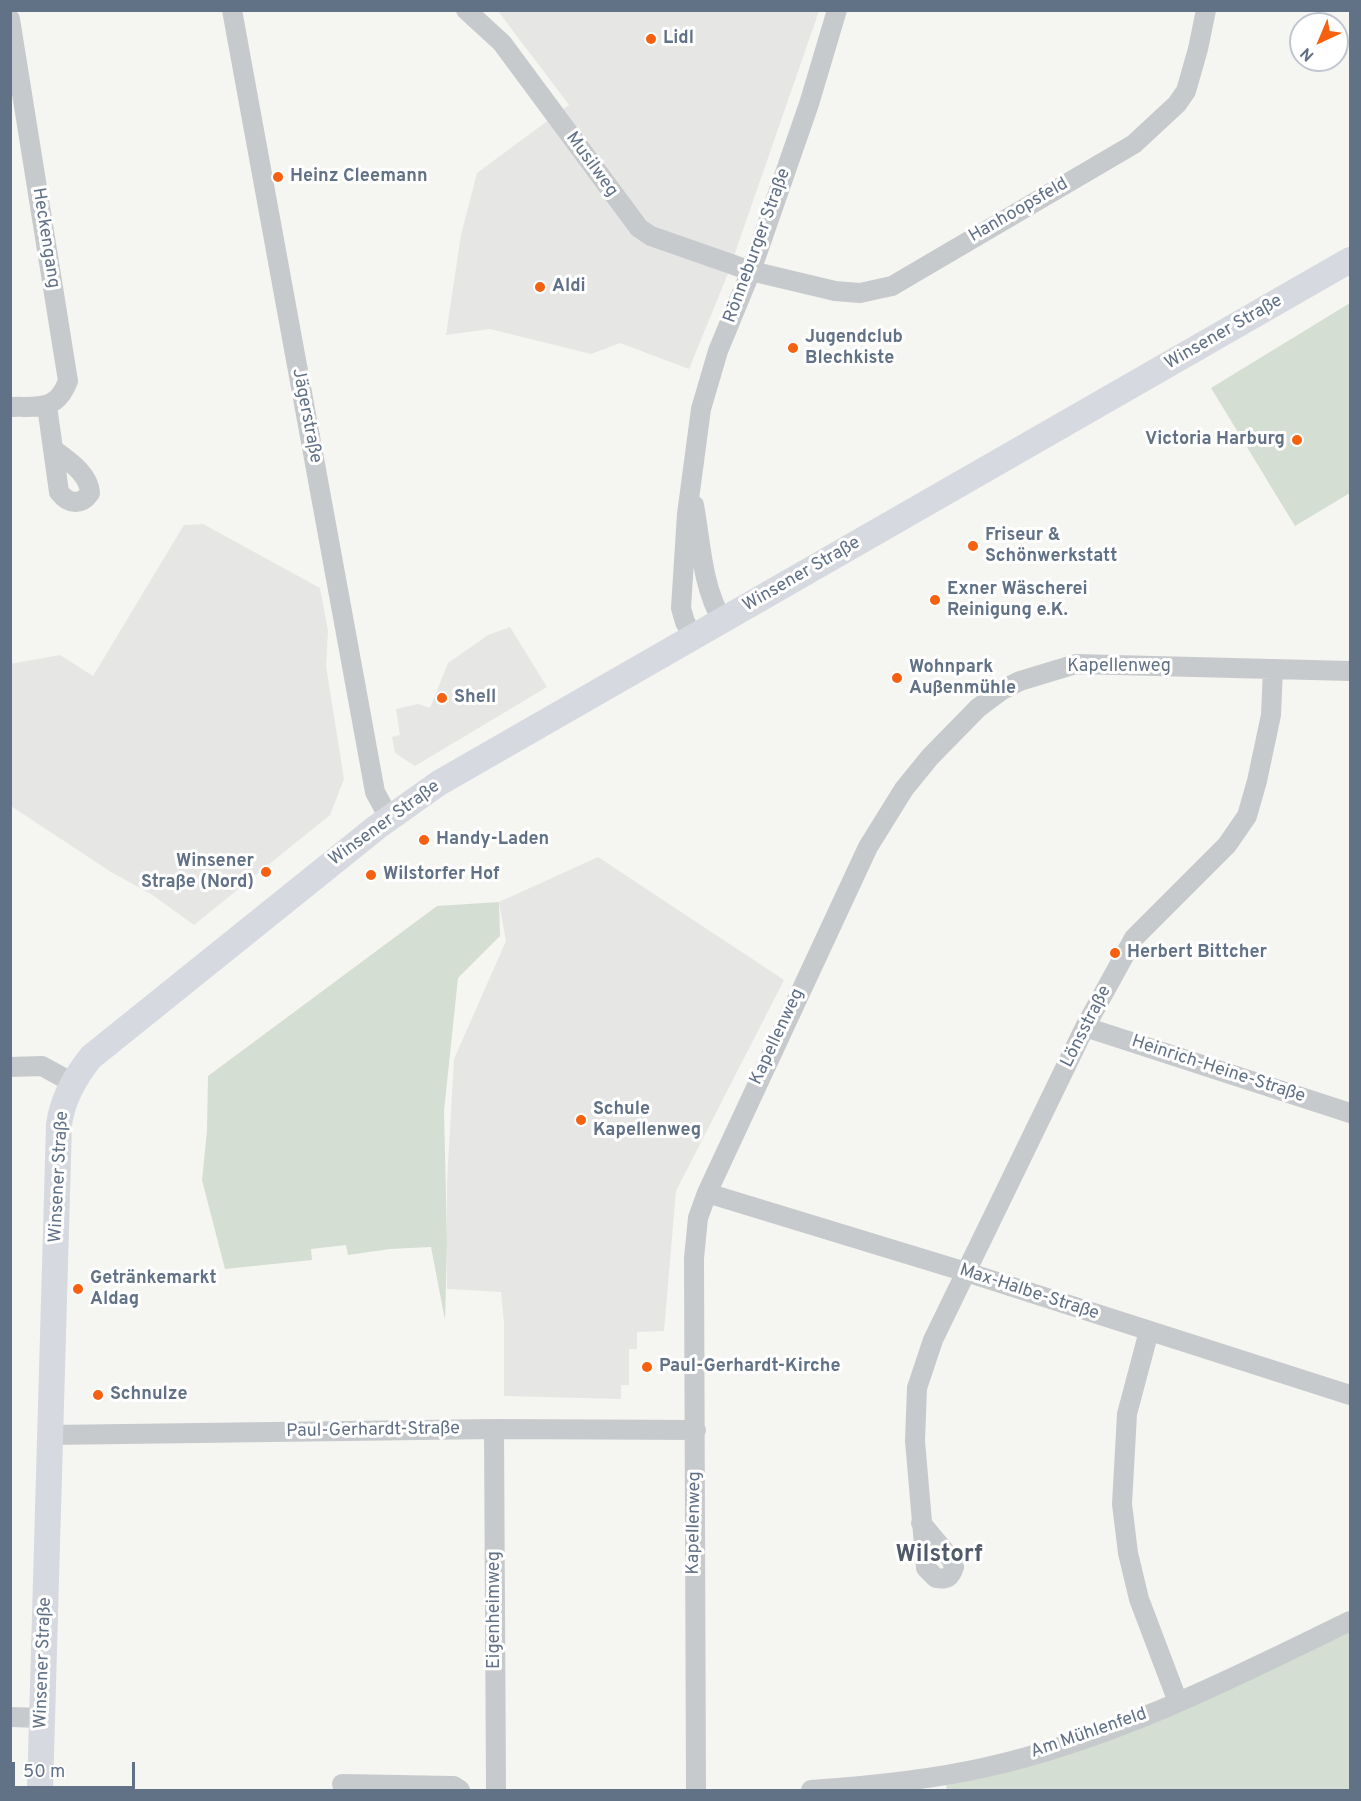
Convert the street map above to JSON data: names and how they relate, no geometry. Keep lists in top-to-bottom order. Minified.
{"streets":{"main road":["Winsener Straße"],"street":["Musilweg","Hanhoopsfeld","Heckengang","Rönneburger Straße","Jägerstraße","Kapellenweg","Lönsstraße","Heinrich-Heine-Straße","Max-Halbe-Straße","Paul-Gerhardt-Straße","Eigenheimweg","Am Mühlenfeld"]},"crossings":[["Musilweg","Hanhoopsfeld"],["Musilweg","Rönneburger Straße"],["Hanhoopsfeld","Rönneburger Straße"],["Rönneburger Straße","Winsener Straße"],["Winsener Straße","Jägerstraße"],["Winsener Straße","Paul-Gerhardt-Straße"],["Kapellenweg","Lönsstraße"],["Kapellenweg","Max-Halbe-Straße"],["Kapellenweg","Paul-Gerhardt-Straße"],["Lönsstraße","Heinrich-Heine-Straße"],["Lönsstraße","Max-Halbe-Straße"],["Paul-Gerhardt-Straße","Eigenheimweg"]],"districts":["Wilstorf"],"places":["Lidl","Heinz Cleemann","Aldi","Jugendclub Blechkiste","Victoria Harburg","Friseur & Schönwerkstatt","Exner Wäscherei Reinigung e.K.","Wohnpark Außenmühle","Shell","Handy-Laden","Winsener Straße (Nord)","Wilstorfer Hof","Herbert Bittcher","Schule Kapellenweg","Getränkemarkt Aldag","Paul-Gerhardt-Kirche","Schnulze"],"scale_bar":"50 m","north":"bottom left"}
